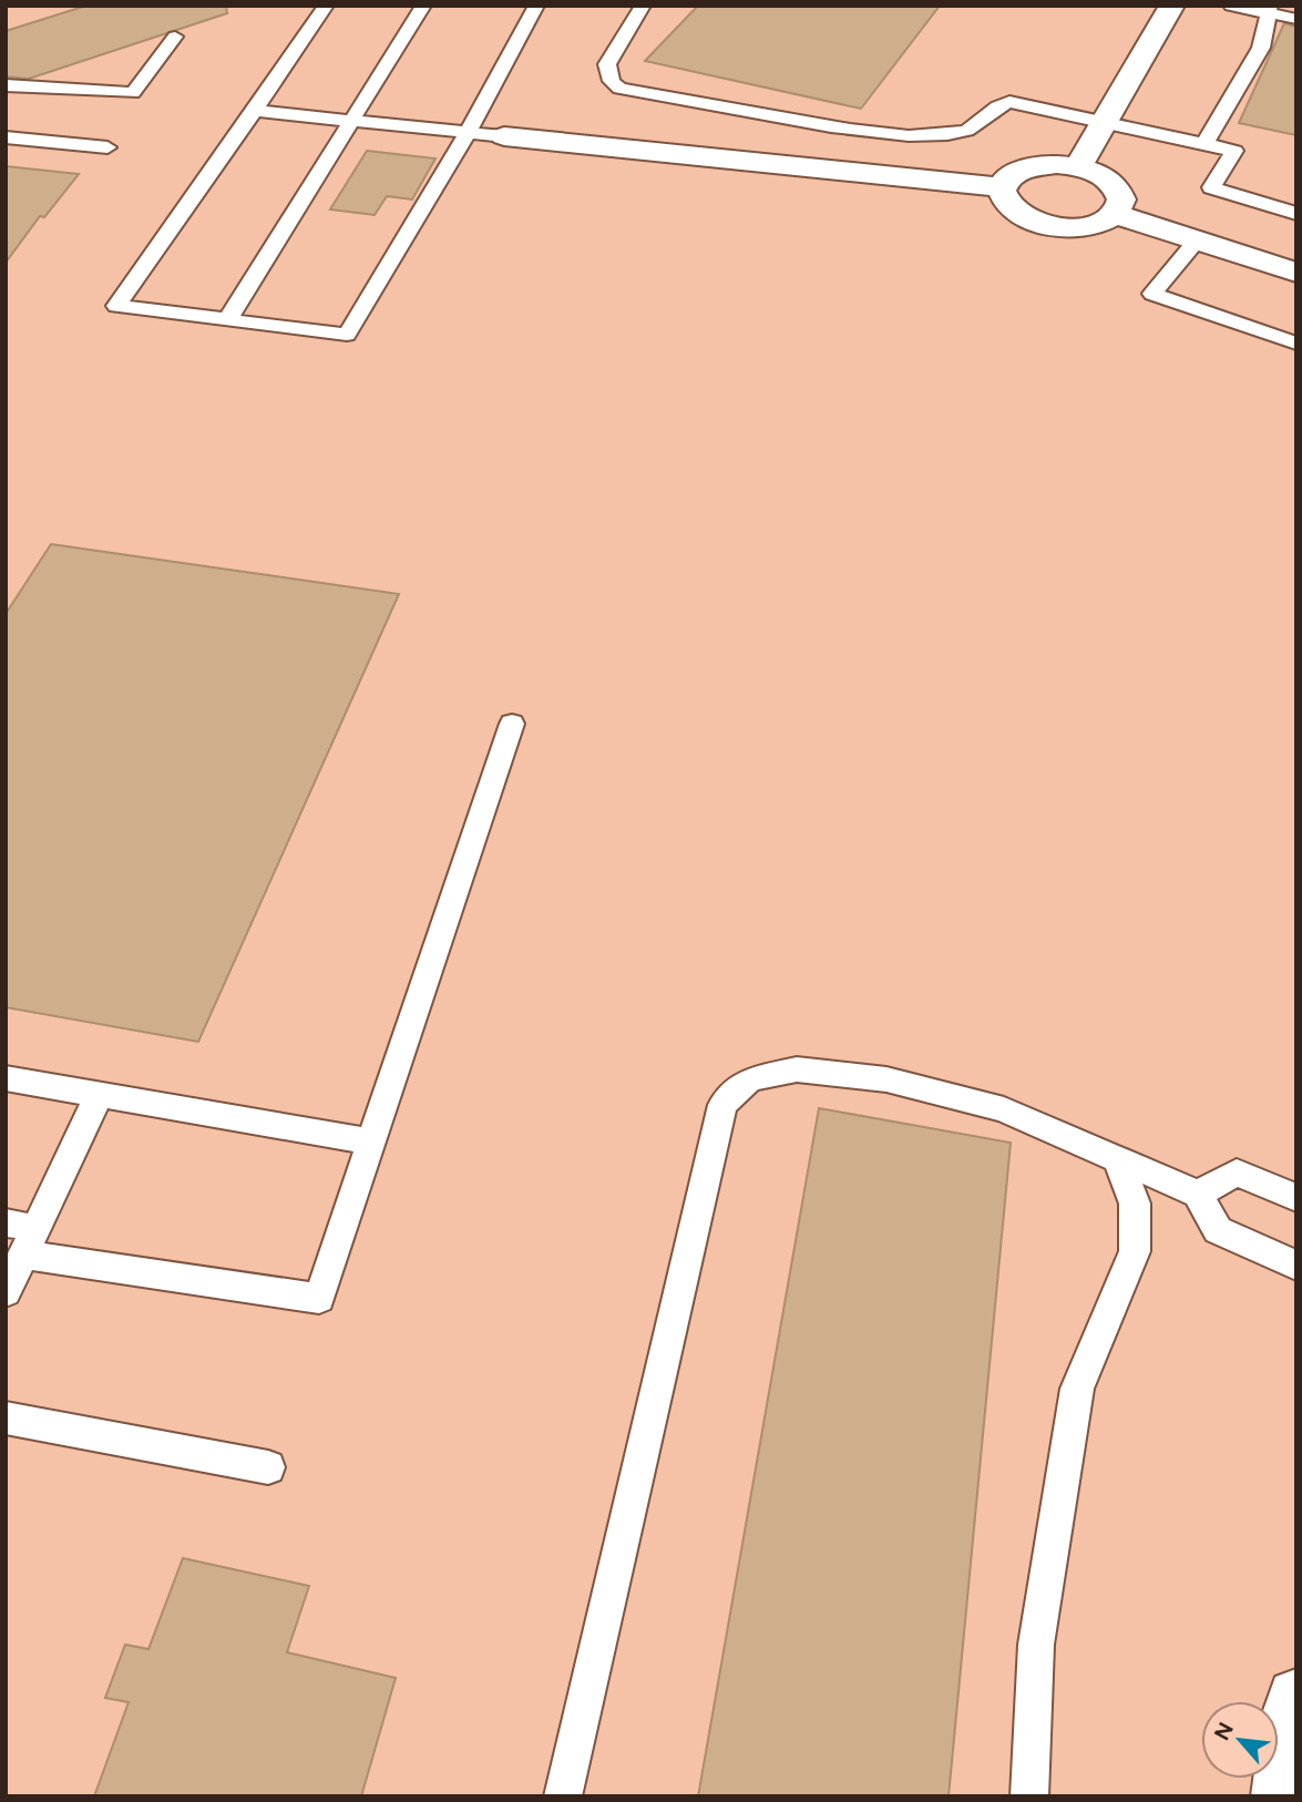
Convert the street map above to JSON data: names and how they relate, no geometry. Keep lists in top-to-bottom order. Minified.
{"north":"top left"}
